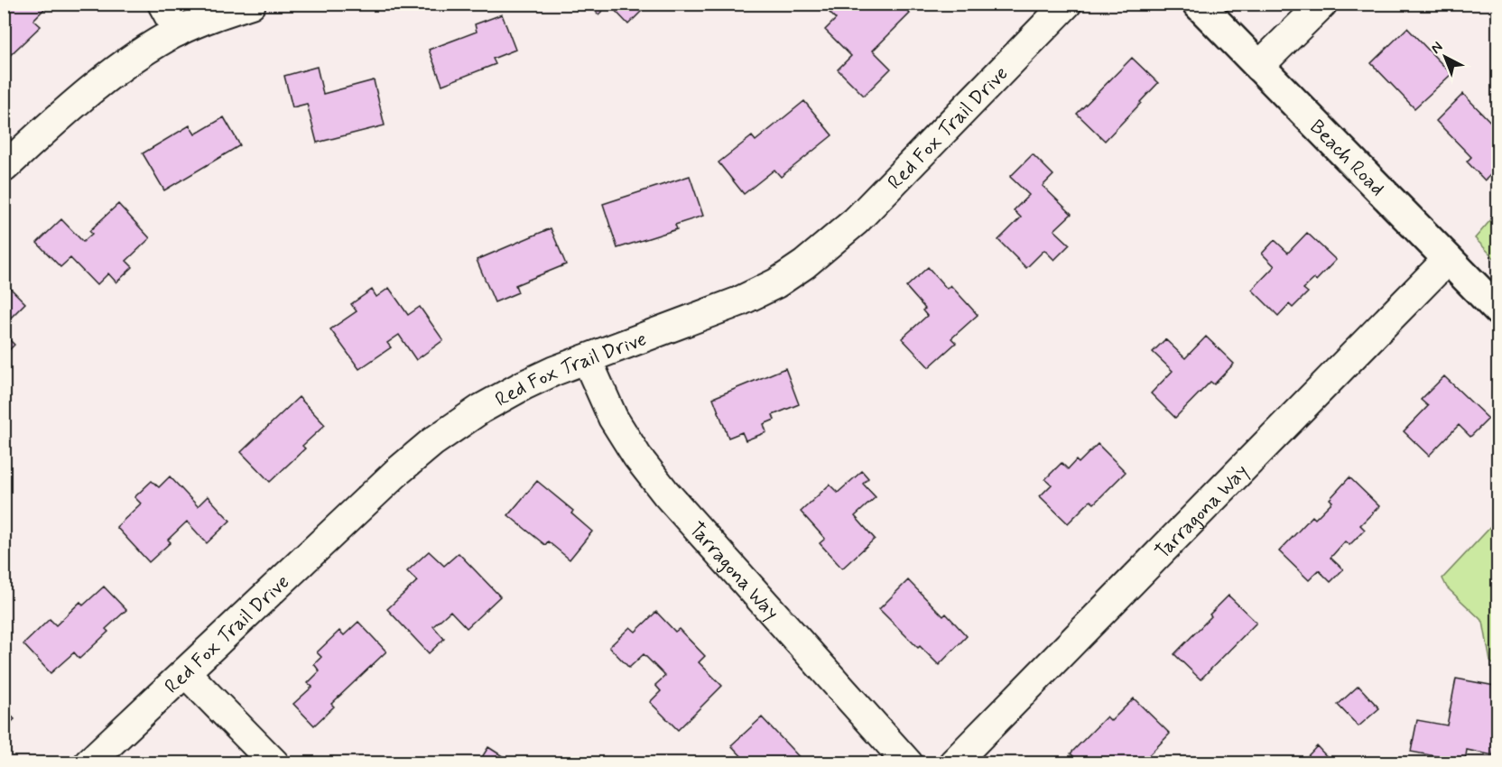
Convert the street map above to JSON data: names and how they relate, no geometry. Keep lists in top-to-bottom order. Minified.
{"streets":{"street":["Red Fox Trail Drive","Beach Road","Tarragona Way"]},"crossings":[["Red Fox Trail Drive","Tarragona Way"],["Beach Road","Tarragona Way"]],"north":"top left"}
